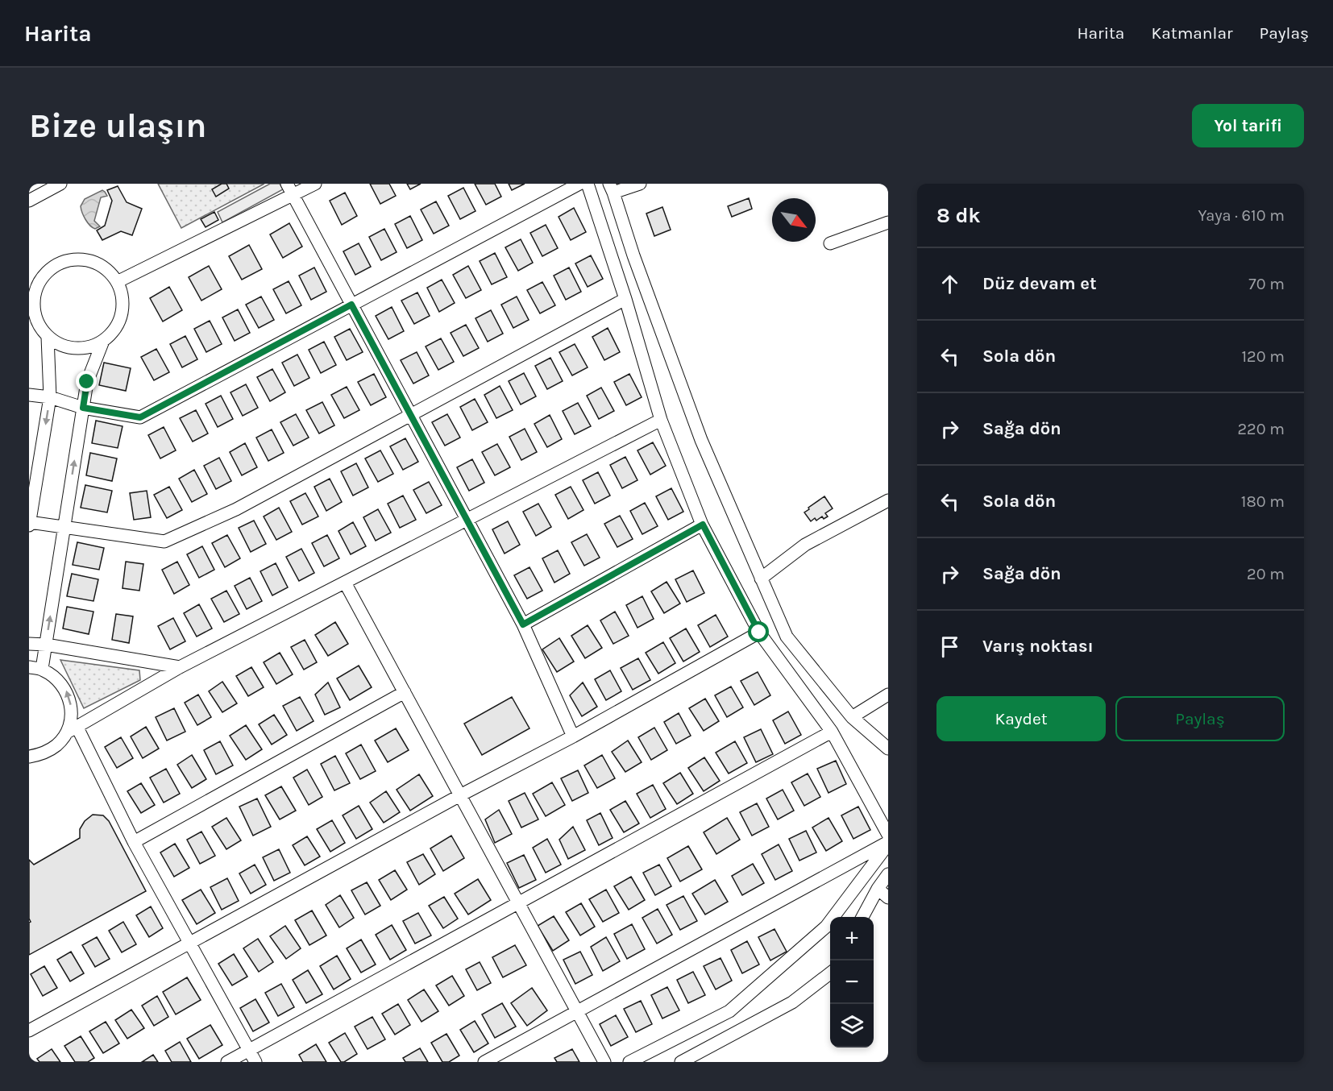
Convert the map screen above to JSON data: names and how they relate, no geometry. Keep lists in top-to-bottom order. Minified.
{"north":"bottom right","page":{"header":"Harita","nav":["Harita","Katmanlar","Paylaş"],"buttons":["Yol tarifi",["Kaydet","Paylaş"]],"title":"Bize ulaşın","heading":["8 dk","Yaya · 610 m"],"list":[["Düz devam et","70 m"],["Sola dön","120 m"],["Sağa dön","220 m"],["Sola dön","180 m"],["Sağa dön","20 m"],"Varış noktası"],"map_buttons":["+","−"]}}
